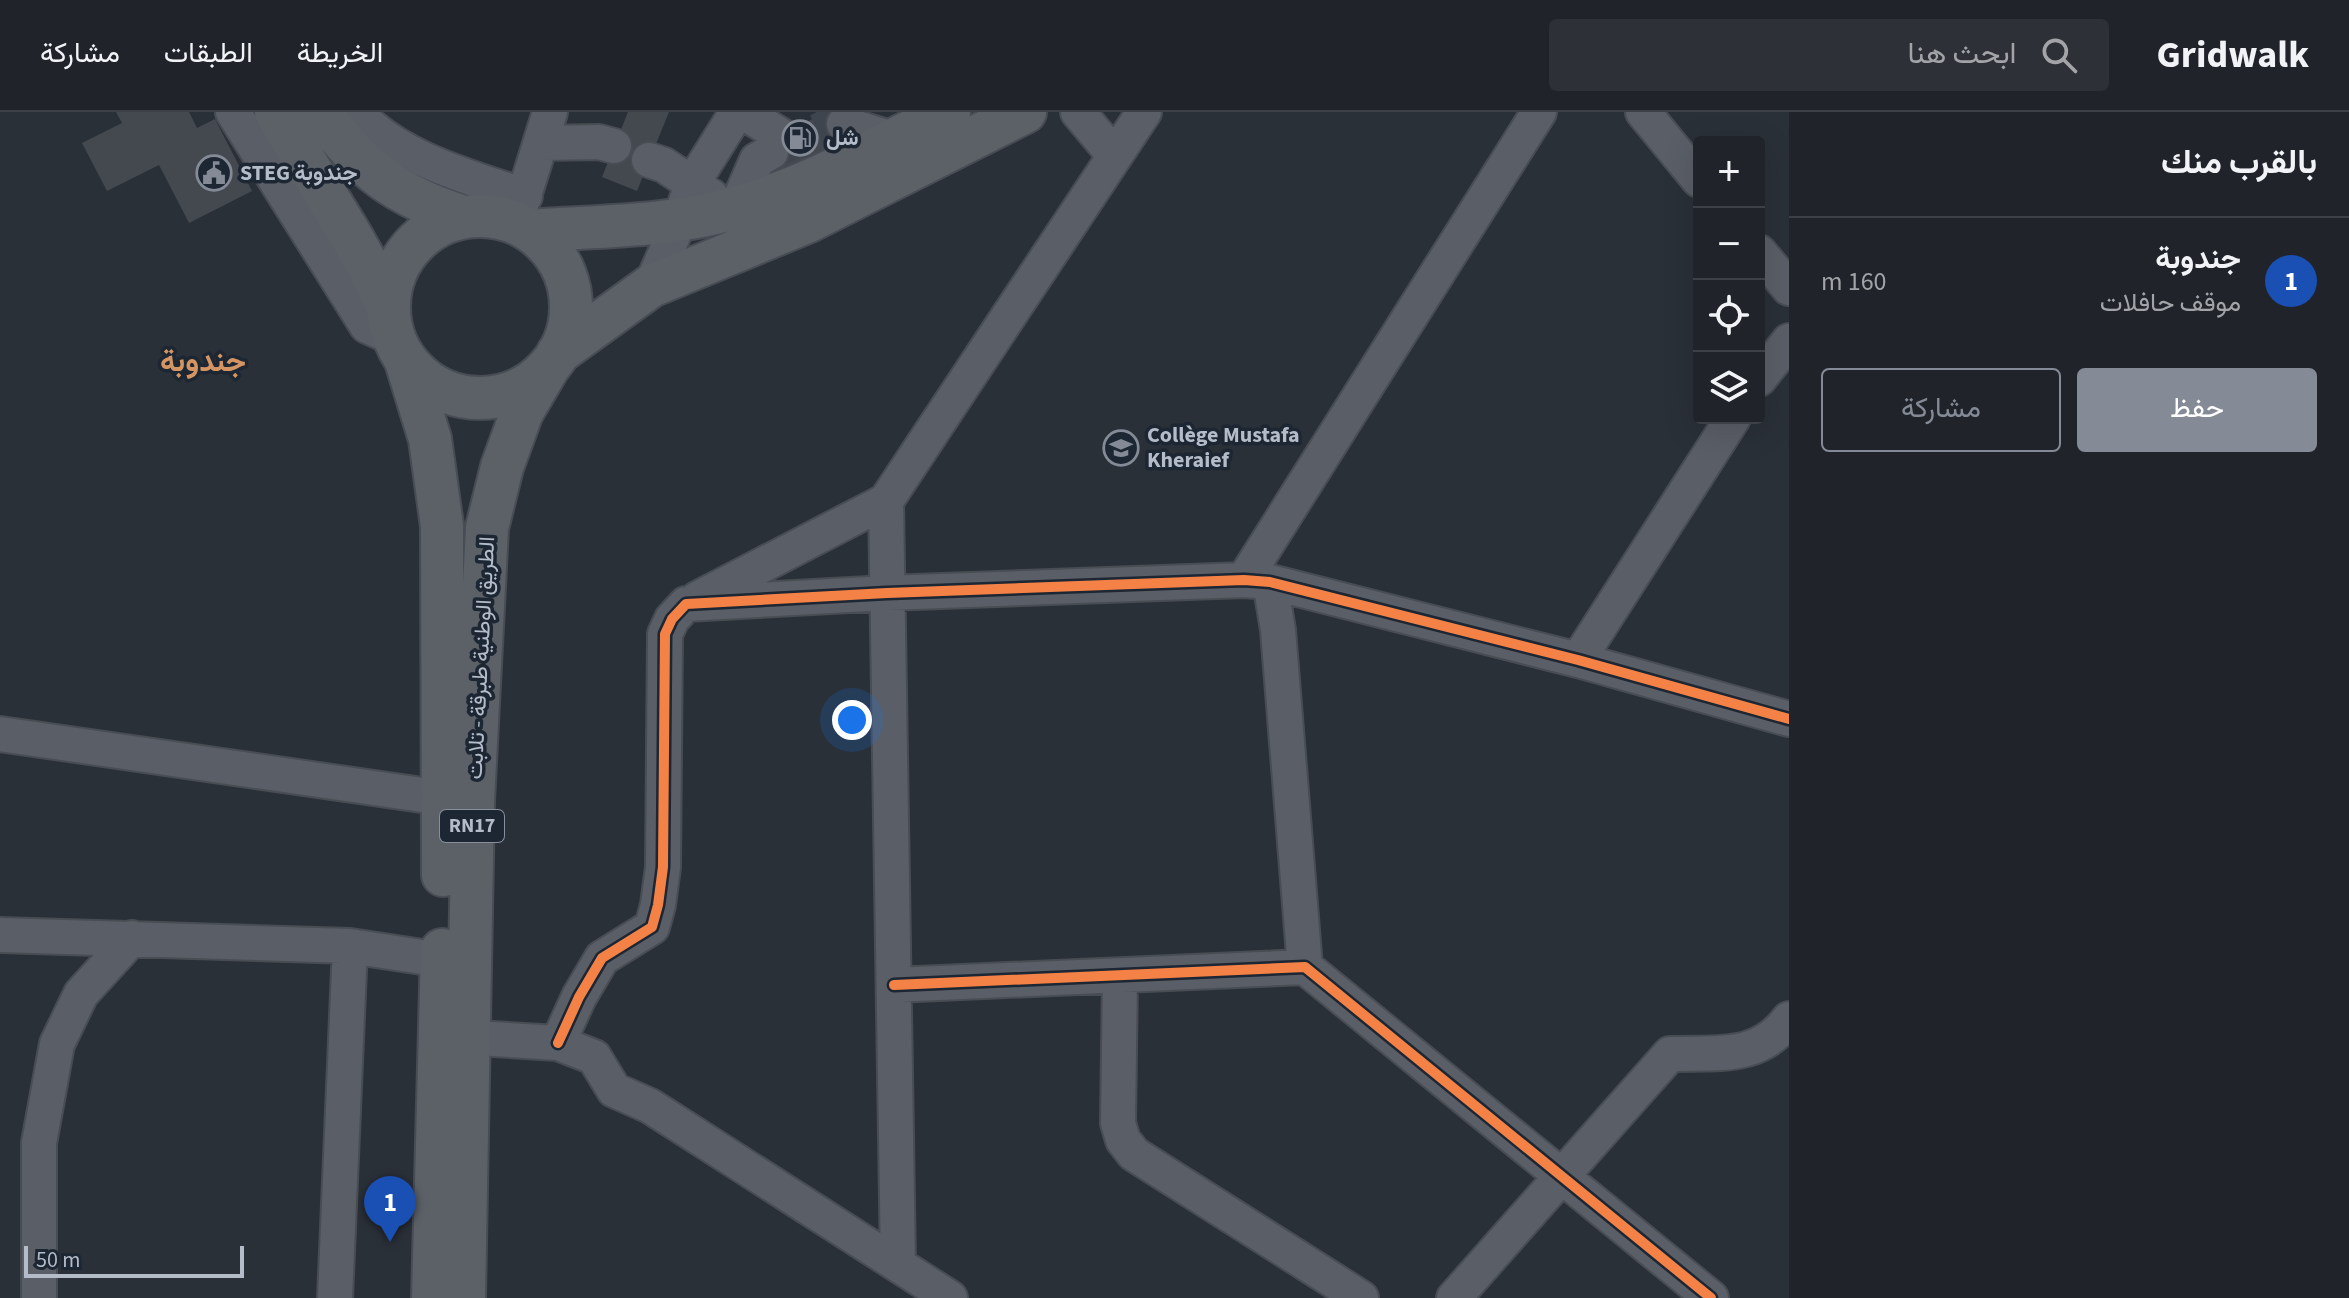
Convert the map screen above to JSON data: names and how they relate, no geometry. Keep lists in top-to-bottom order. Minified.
{"streets":{"main road":["الطريق الوطنية طبرقة - تلابت","RN17"]},"crossings":[["الطريق الوطنية طبرقة - تلابت","RN17"]],"districts":["جندوبة"],"places":{"fuel station":["شل"],"public building":["STEG جندوبة"],"school or university":["Collège Mustafa Kheraief"]},"scale_bar":"50 m","page":{"header":"Gridwalk","search":"ابحث هنا","nav":["الخريطة","الطبقات","مشاركة"],"heading":"بالقرب منك","map_buttons":["+","−"],"list":[{"mark":"1","name":"جندوبة","note":"موقف حافلات","value":"160 m"}],"buttons":["حفظ","مشاركة"],"pins":"1","scale":"50 m"}}
